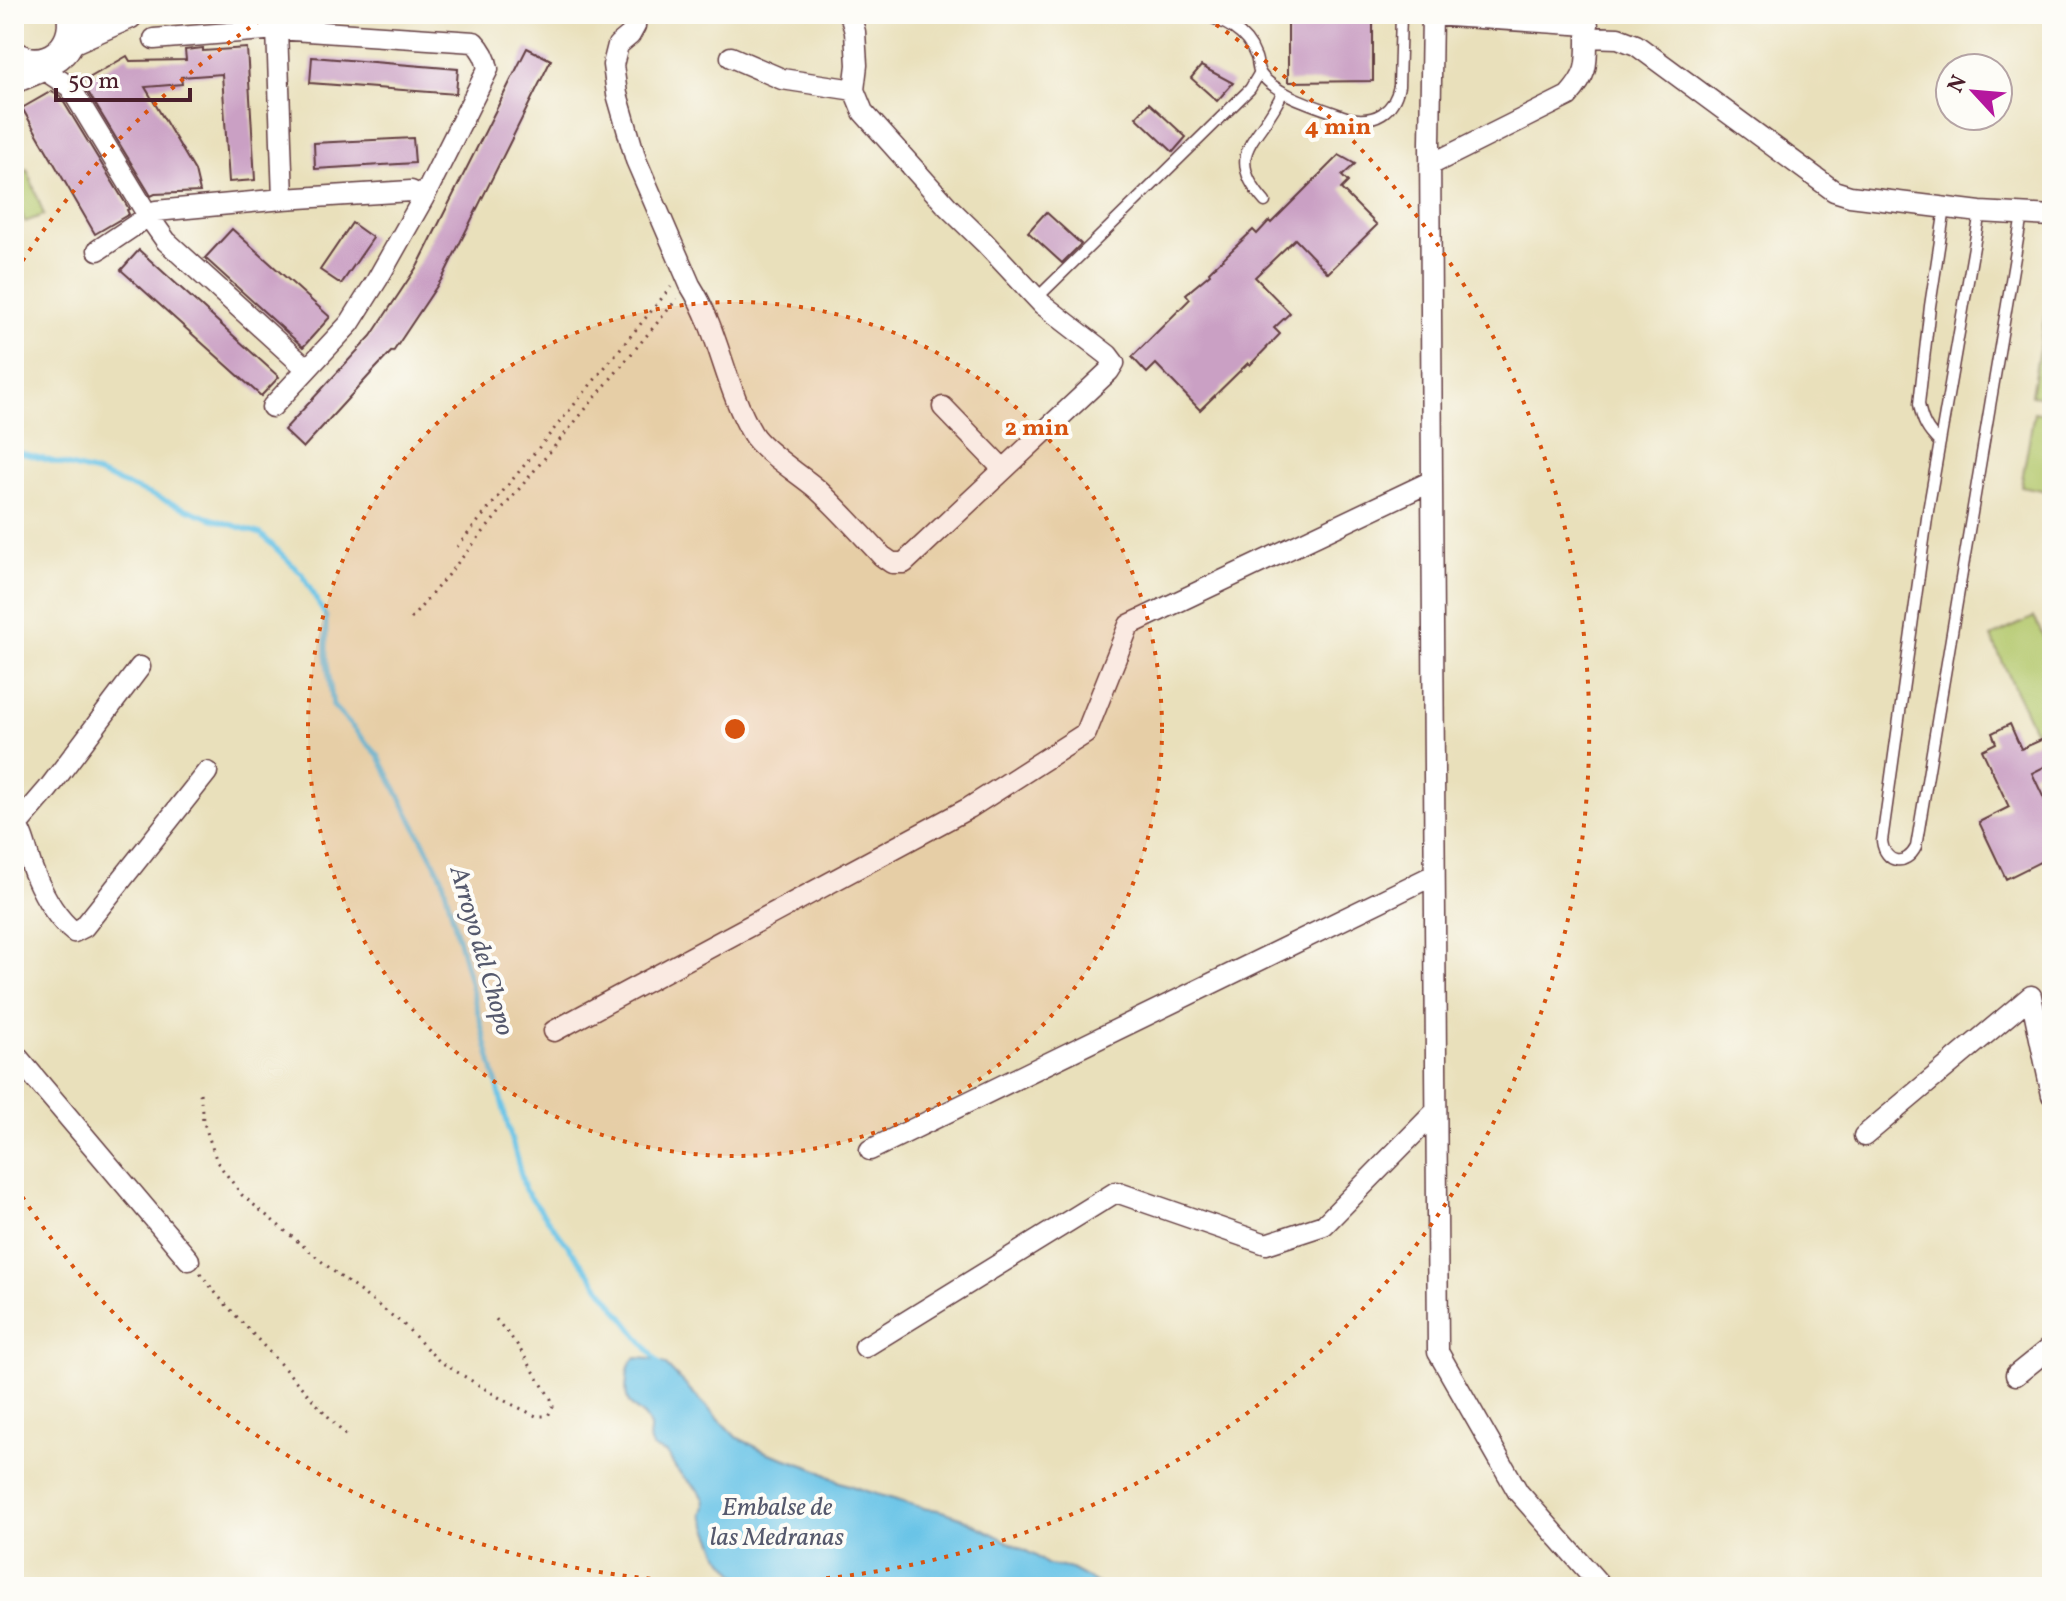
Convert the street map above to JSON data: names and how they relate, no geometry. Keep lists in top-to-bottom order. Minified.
{"water":["Arroyo del Chopo","Embalse de las Medranas"],"scale_bar":"50 m","north":"top left","rings":["4 min","2 min"]}
